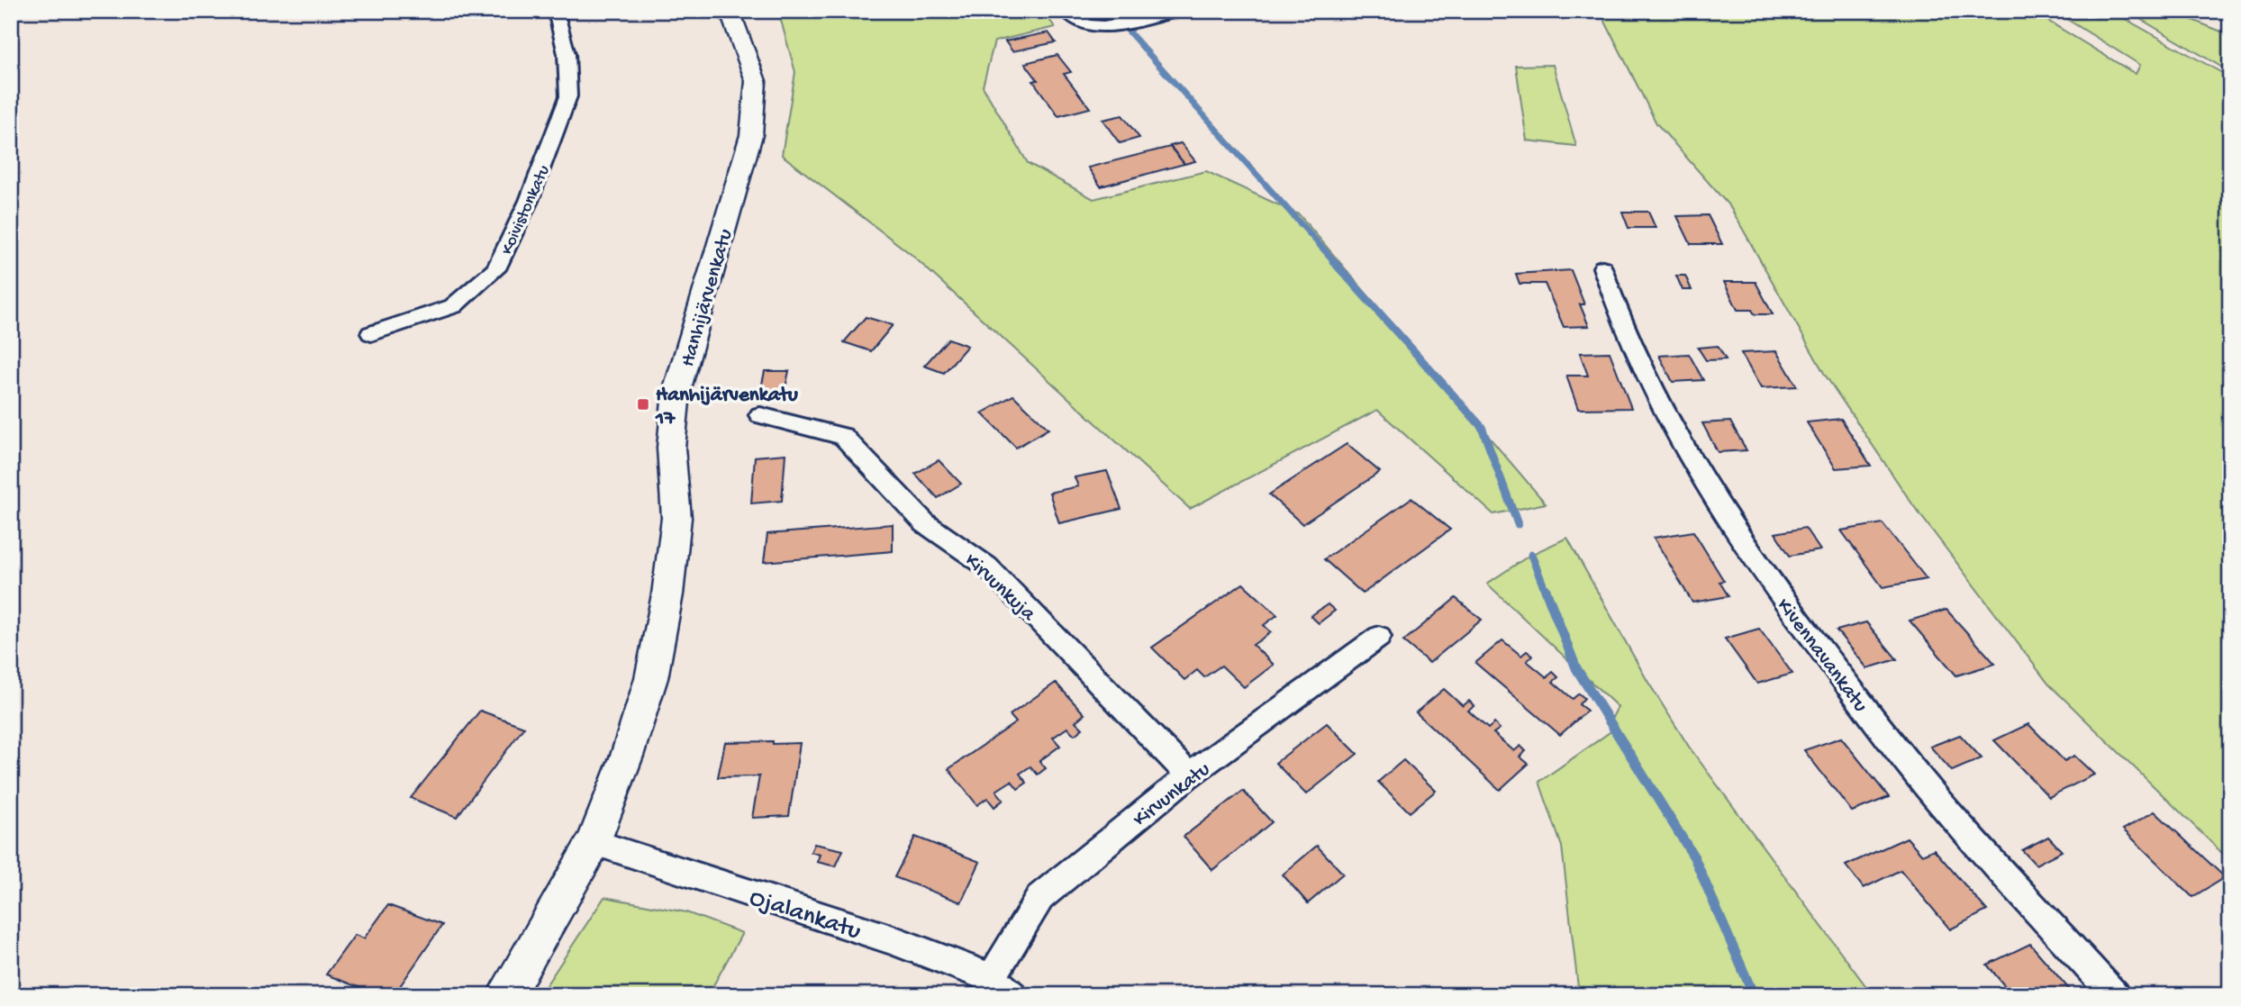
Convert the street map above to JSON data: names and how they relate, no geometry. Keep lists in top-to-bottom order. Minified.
{"streets":{"street":["Koivistonkatu","Hanhijärvenkatu","Kirvunkuja","Kivennavankatu","Kirvunkatu","Ojalankatu"]},"crossings":[["Hanhijärvenkatu","Ojalankatu"],["Kirvunkuja","Kirvunkatu"],["Kirvunkatu","Ojalankatu"]],"places":{"transit":["Hanhijärvenkatu 17"]}}
